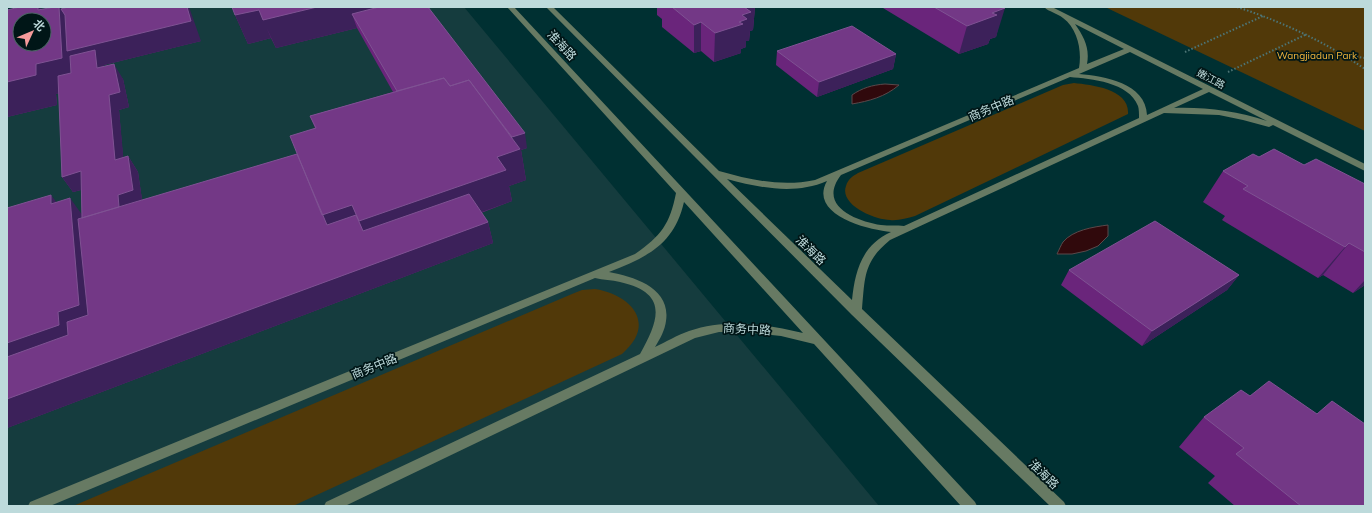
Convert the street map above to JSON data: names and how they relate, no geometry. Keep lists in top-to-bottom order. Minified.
{"streets":{"street":["淮海路","嫩江路","商务中路"]},"crossings":[["淮海路","商务中路"],["嫩江路","商务中路"]],"parks":["Wangjiadun Park"],"north":"top right"}
